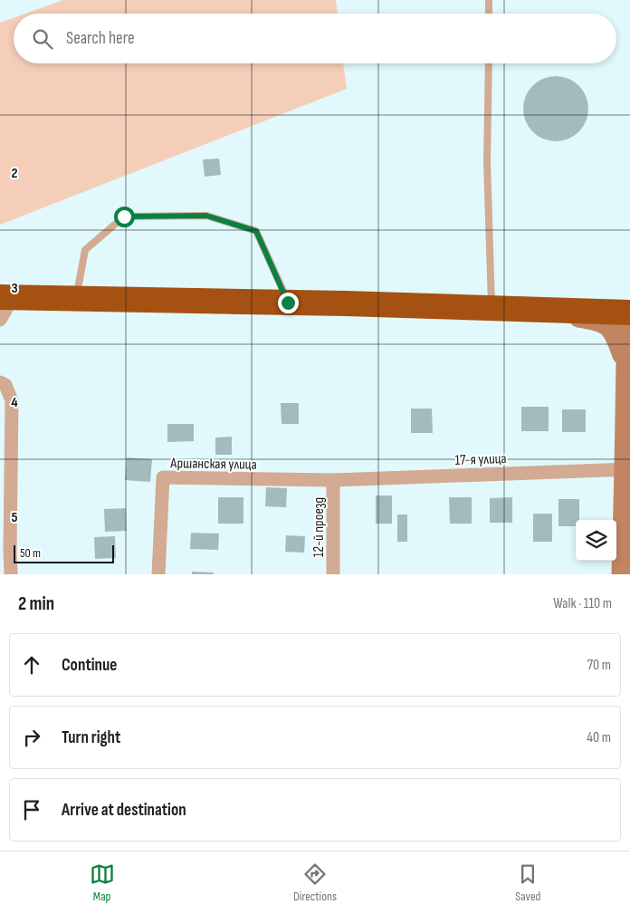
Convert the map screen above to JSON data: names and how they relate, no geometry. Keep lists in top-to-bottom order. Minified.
{"streets":{"street":["17-я улица","Аршанская улица","12-й проезд"]},"crossings":[["17-я улица","Аршанская улица"],["17-я улица","12-й проезд"],["Аршанская улица","12-й проезд"]],"scale_bar":"50 m","page":{"search":"Search here","scale":"50 m","heading":["2 min","Walk · 110 m"],"list":[["Continue","70 m"],["Turn right","40 m"],"Arrive at destination"],"nav":["Map","Directions","Saved"]},"grid":{"rows":["2","3","4","5"]}}
